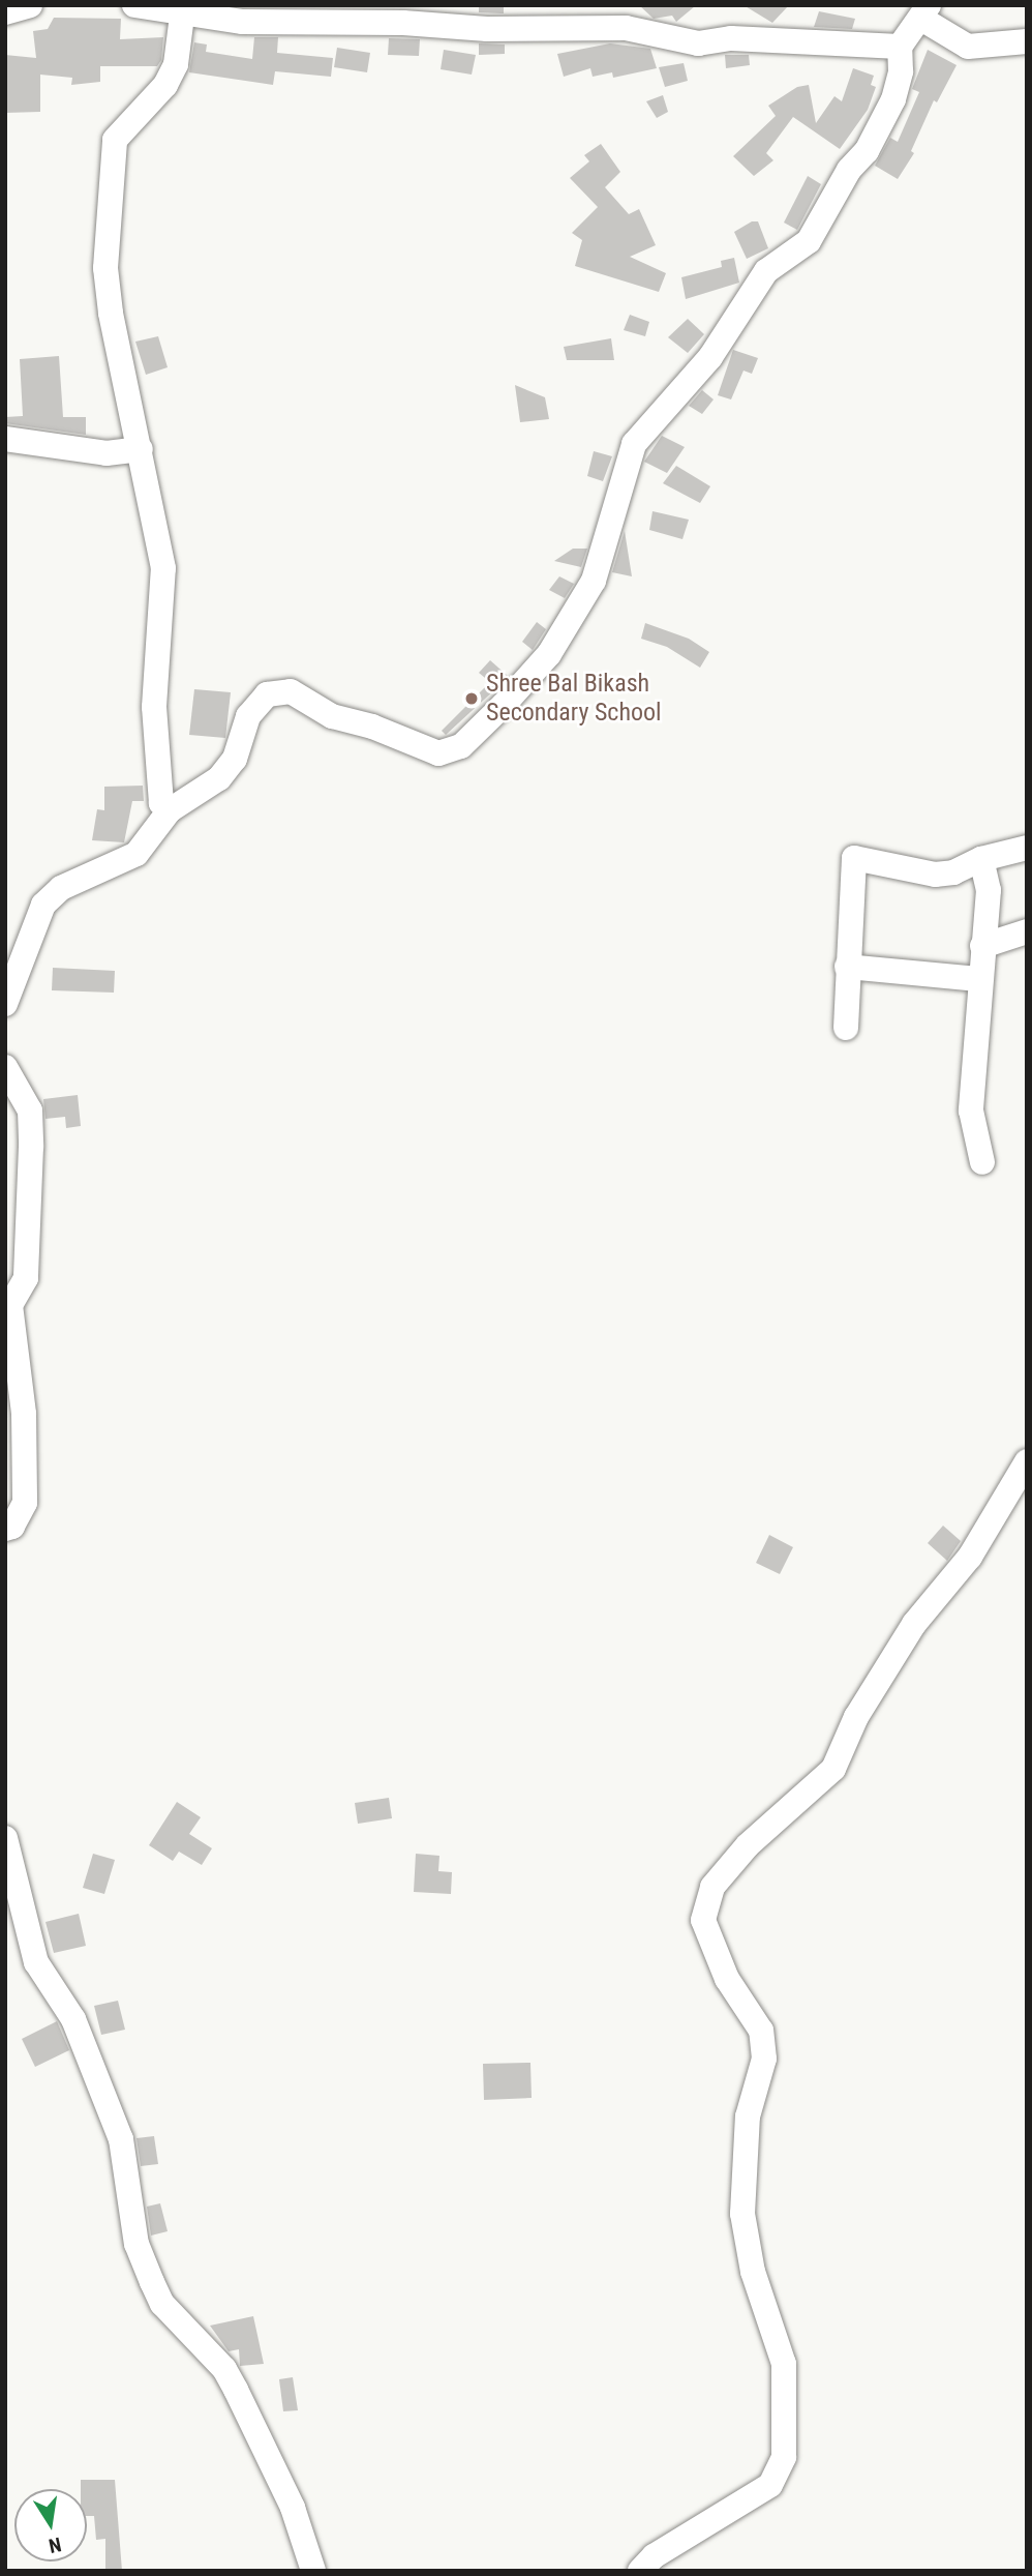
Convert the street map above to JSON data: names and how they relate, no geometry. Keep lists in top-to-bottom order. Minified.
{"places":["Shree Bal Bikash Secondary School"],"north":"bottom"}
